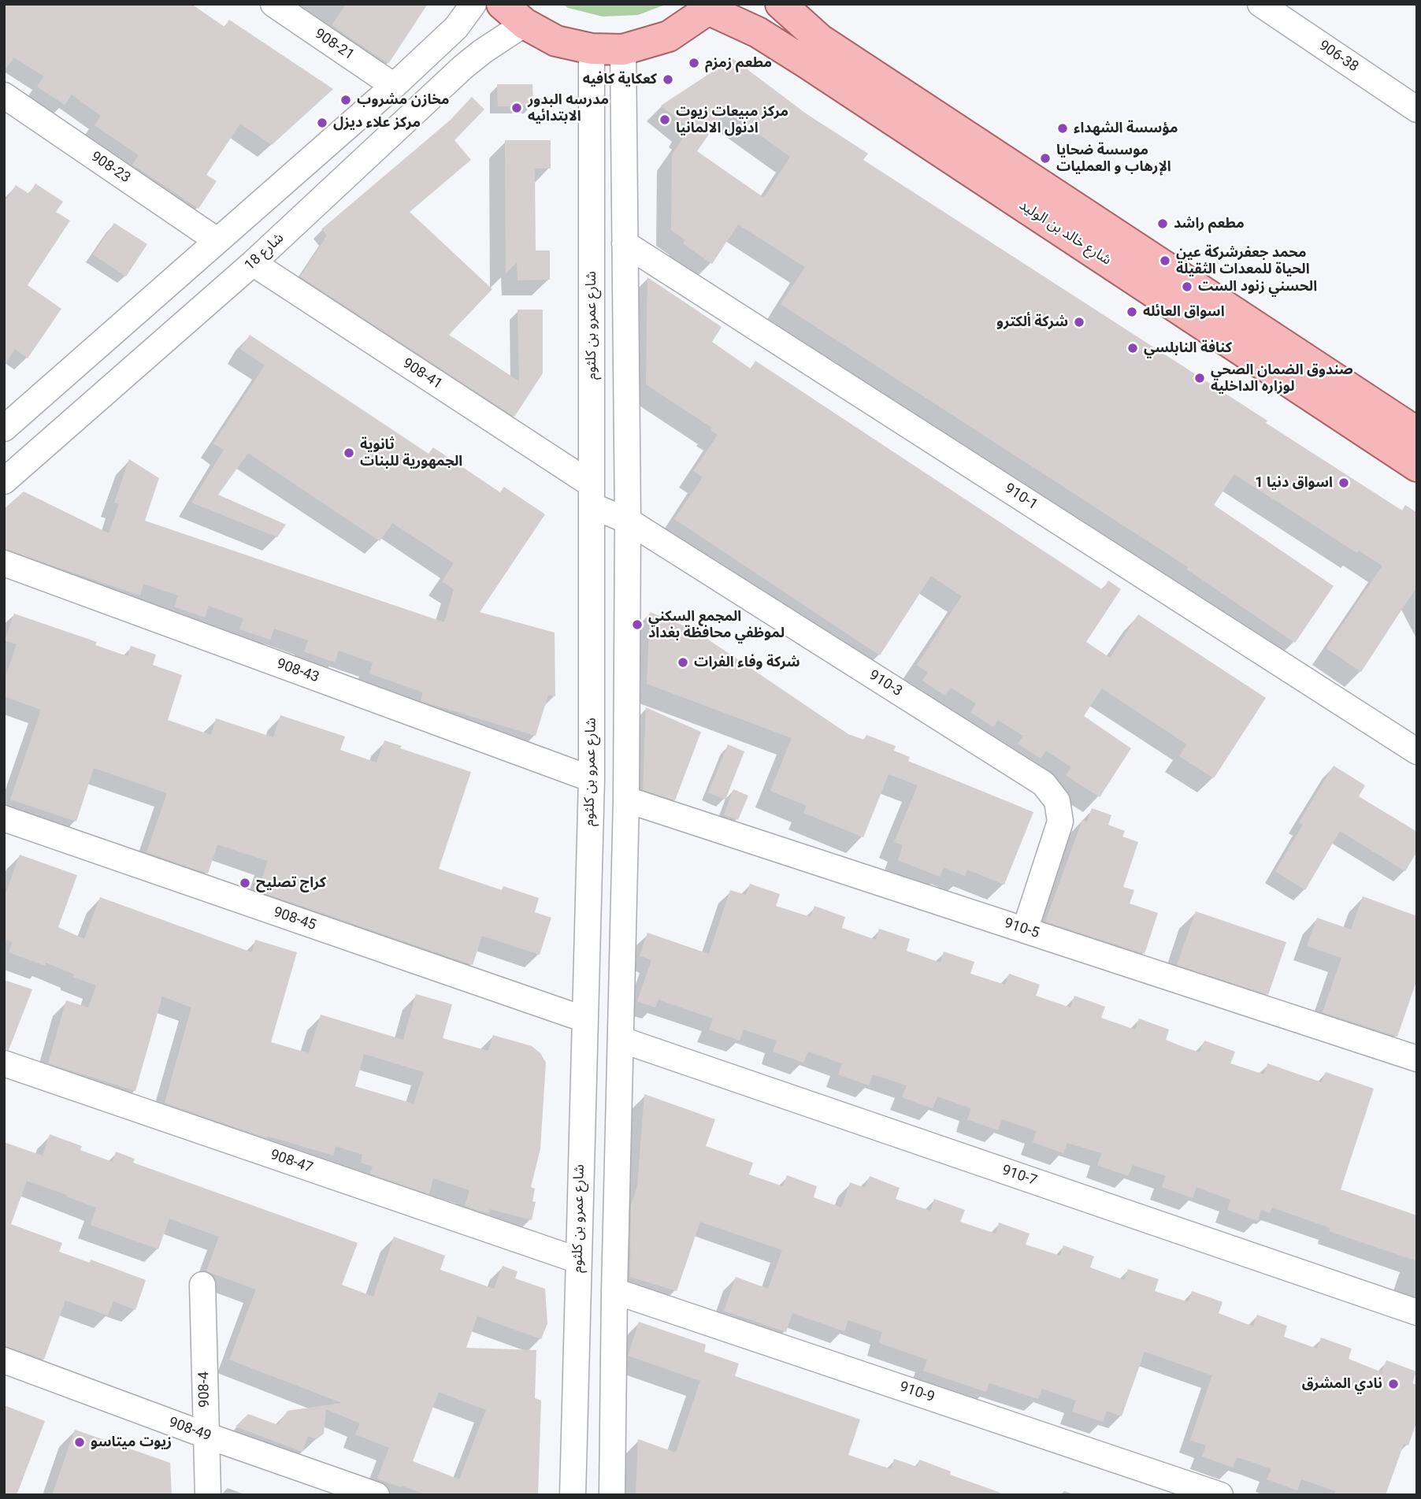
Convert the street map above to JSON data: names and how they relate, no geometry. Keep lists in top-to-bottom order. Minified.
{"streets":{"main road":["شارع خالد بن الوليد"],"street":["908-21","906-38","908-23","شارع 18","شارع عمرو بن كلثوم","908-41","910-1","908-43","910-3","908-45","910-5","908-47","910-7","908-4","910-9","908-49"]},"crossings":[["شارع 18","908-41"],["شارع عمرو بن كلثوم","908-41"],["شارع عمرو بن كلثوم","908-43"],["شارع عمرو بن كلثوم","910-3"],["شارع عمرو بن كلثوم","908-45"],["شارع عمرو بن كلثوم","908-47"],["908-41","910-3"],["910-3","910-5"],["908-4","908-49"]],"places":["مطعم زمزم","كعكاية كافيه","مخازن مشروب","مدرسه البدور الابتدائيه","مركز مبيعات زيوت ادنول الالمانيا","مركز علاء ديزل","مؤسسة الشهداء","موسسة ضحايا الإرهاب و العمليات","مطعم راشد","محمد جعفرشركة عين الحياة للمعدات الثقيلة","الحسني زنود الست","اسواق العائله","شركة ألكترو","كنافة النابلسي","صندوق الضمان الصحي لوزاره الداخليه","ثانوية الجمهورية للبنات","اسواق دنيا 1","المجمع السكني لموظفي محافظة بغداد","شركة وفاء الفرات","كراج تصليح","نادي المشرق","زيوت ميتاسو"]}
